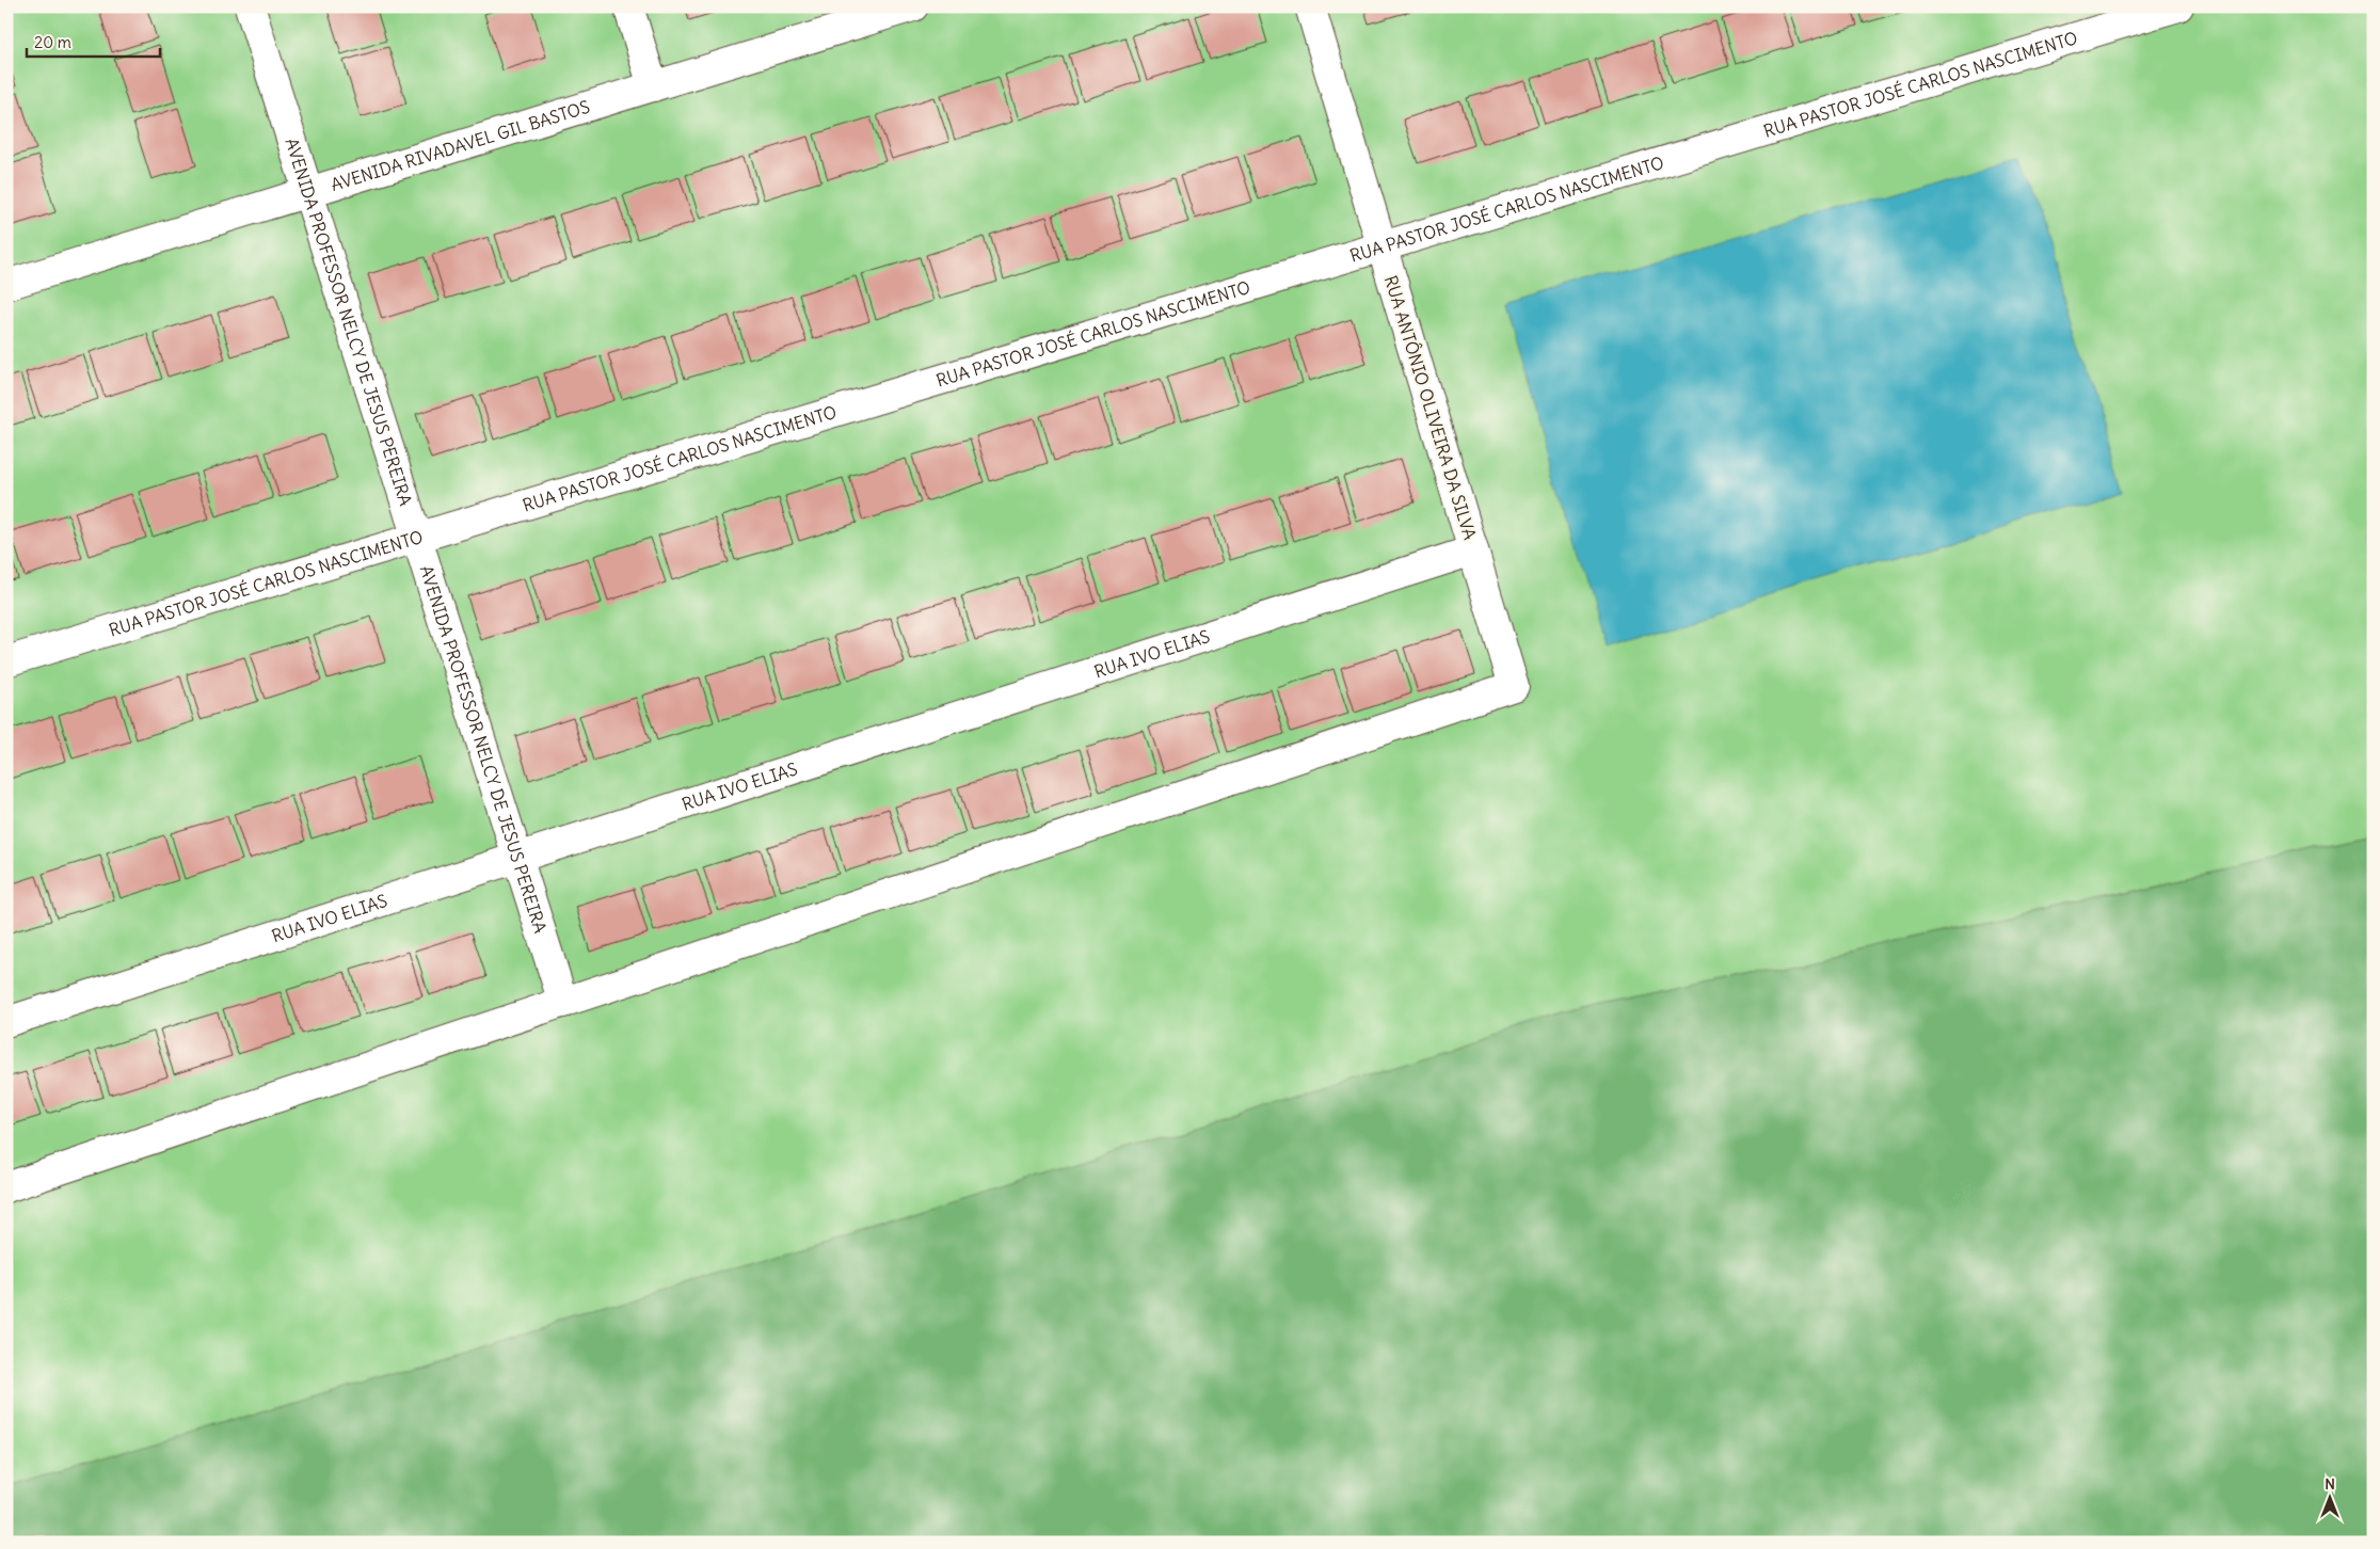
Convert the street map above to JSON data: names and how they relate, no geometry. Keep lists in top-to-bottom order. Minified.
{"streets":{"street":["RUA PASTOR JOSÉ CARLOS NASCIMENTO","AVENIDA RIVADAVEL GIL BASTOS","AVENIDA PROFESSOR NELCY DE JESUS PEREIRA","RUA ANTÔNIO OLIVEIRA DA SILVA","RUA IVO ELIAS"]},"crossings":[["RUA PASTOR JOSÉ CARLOS NASCIMENTO","AVENIDA PROFESSOR NELCY DE JESUS PEREIRA"],["RUA PASTOR JOSÉ CARLOS NASCIMENTO","RUA ANTÔNIO OLIVEIRA DA SILVA"],["AVENIDA RIVADAVEL GIL BASTOS","AVENIDA PROFESSOR NELCY DE JESUS PEREIRA"],["AVENIDA PROFESSOR NELCY DE JESUS PEREIRA","RUA ANTÔNIO OLIVEIRA DA SILVA"],["AVENIDA PROFESSOR NELCY DE JESUS PEREIRA","RUA IVO ELIAS"],["RUA ANTÔNIO OLIVEIRA DA SILVA","RUA IVO ELIAS"]],"scale_bar":"20 m","north":"top"}
